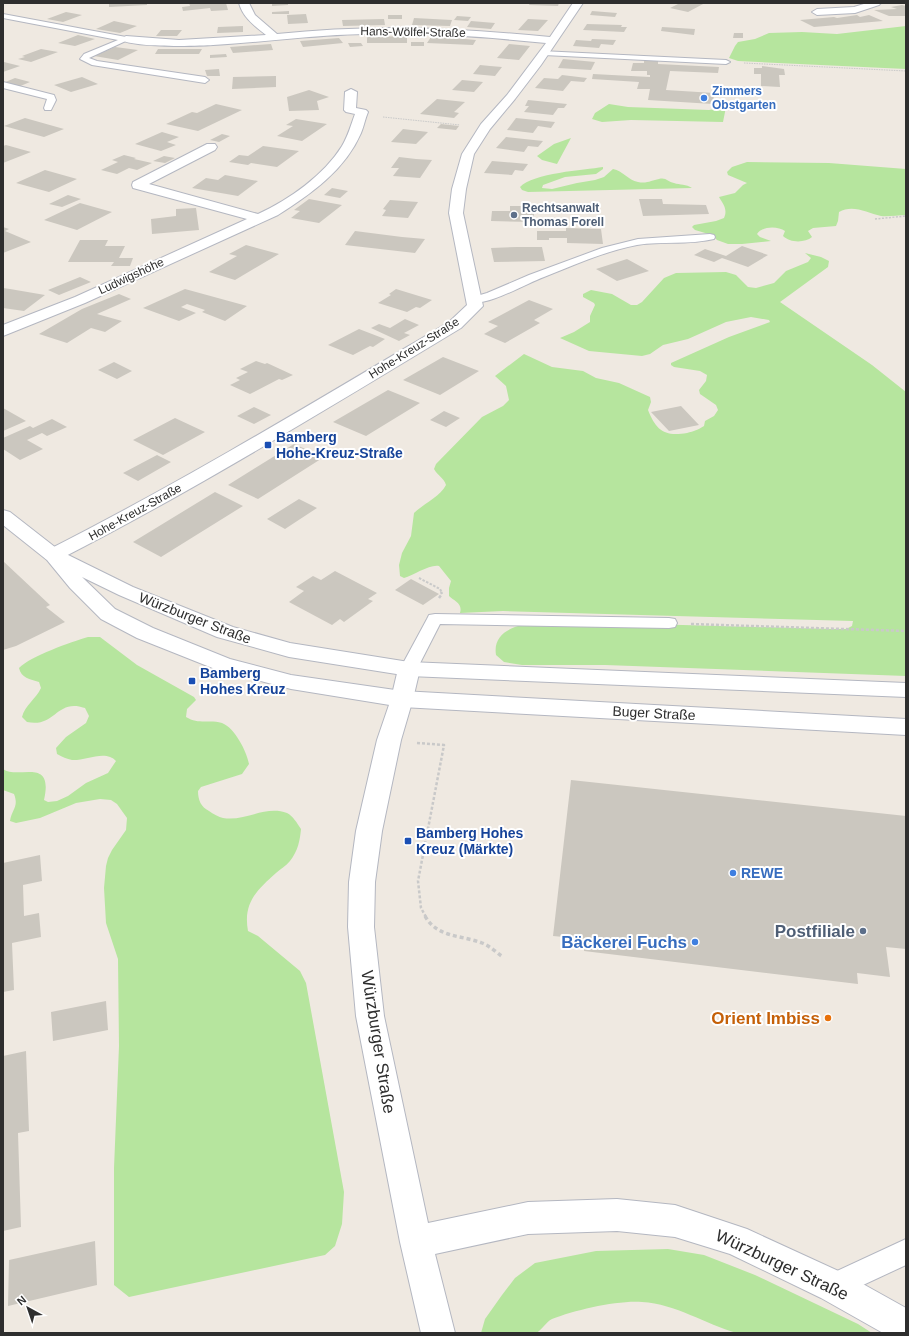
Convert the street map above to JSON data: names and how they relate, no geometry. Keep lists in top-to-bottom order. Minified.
{"streets":{"street":["Hans-Wölfel-Straße","Ludwigshöhe","Hohe-Kreuz-Straße","Würzburger Straße","Buger Straße"]},"crossings":[["Hohe-Kreuz-Straße","Würzburger Straße"],["Würzburger Straße","Buger Straße"]],"places":{"other":["Zimmers Obstgarten","Rechtsanwalt Thomas Forell","REWE","Postfiliale","Bäckerei Fuchs","Orient Imbiss"],"transit":["Bamberg Hohe-Kreuz-Straße","Bamberg Hohes Kreuz","Bamberg Hohes Kreuz (Märkte)"]},"north":"top left"}
